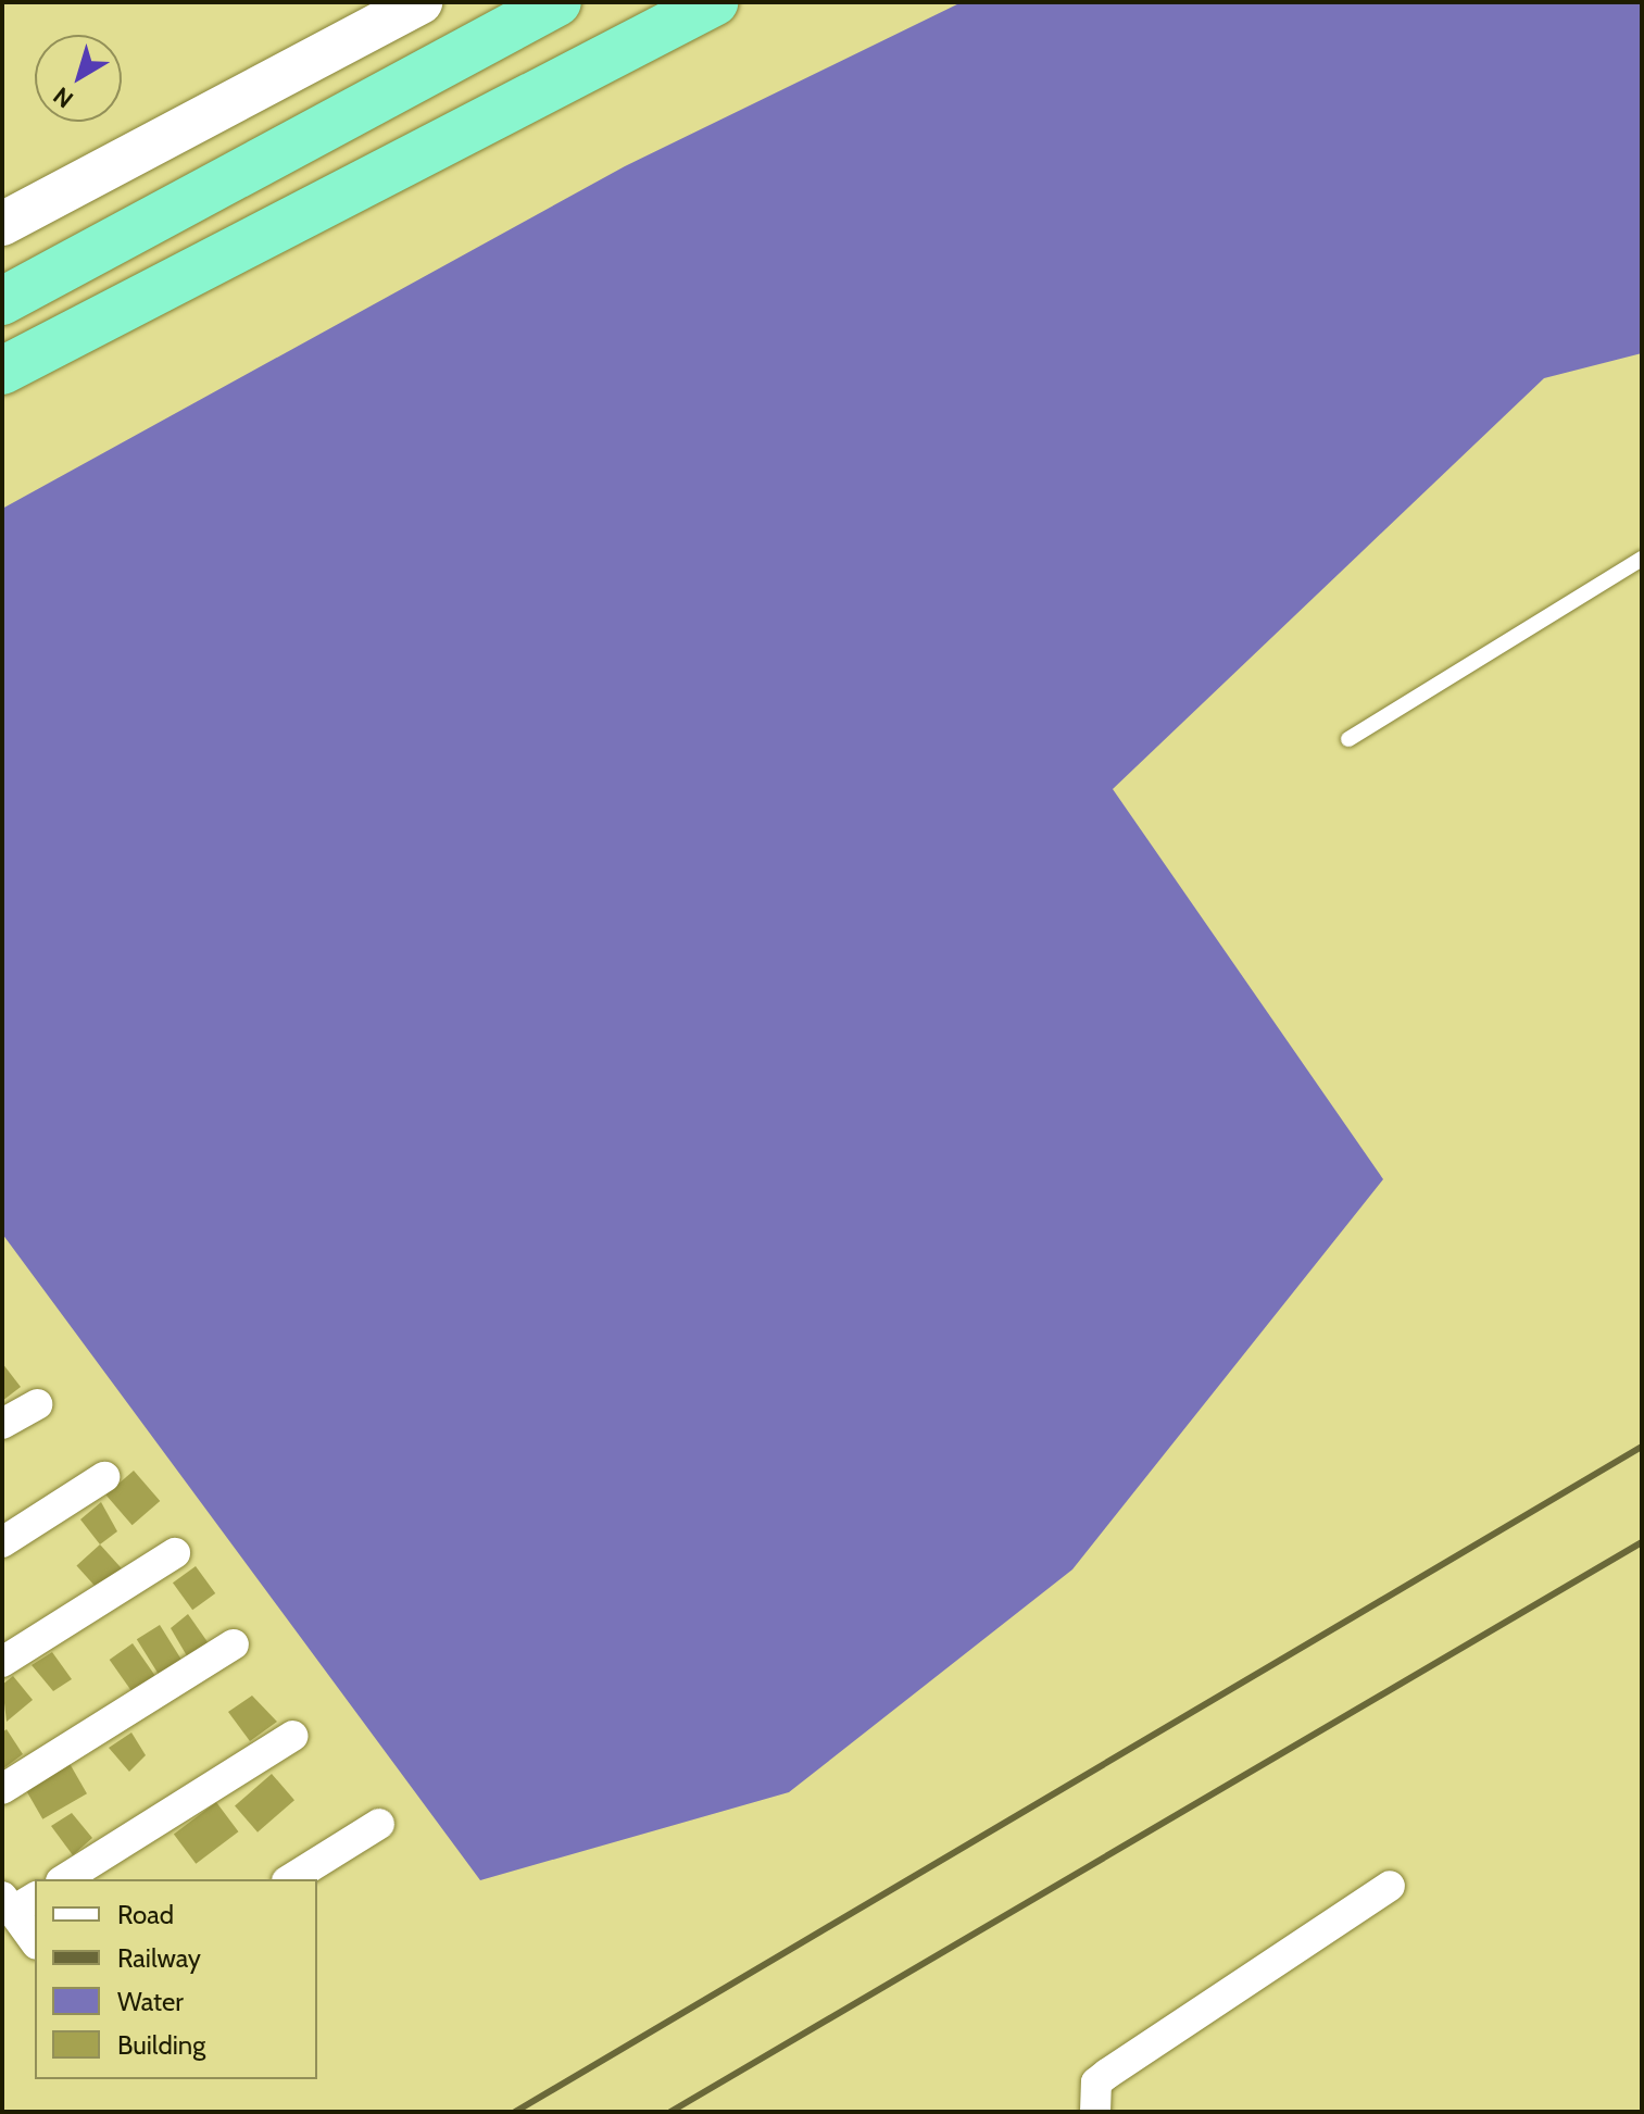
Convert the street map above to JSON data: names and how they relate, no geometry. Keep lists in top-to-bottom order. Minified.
{"legend":["Road","Railway","Water","Building"],"north":"bottom left"}
